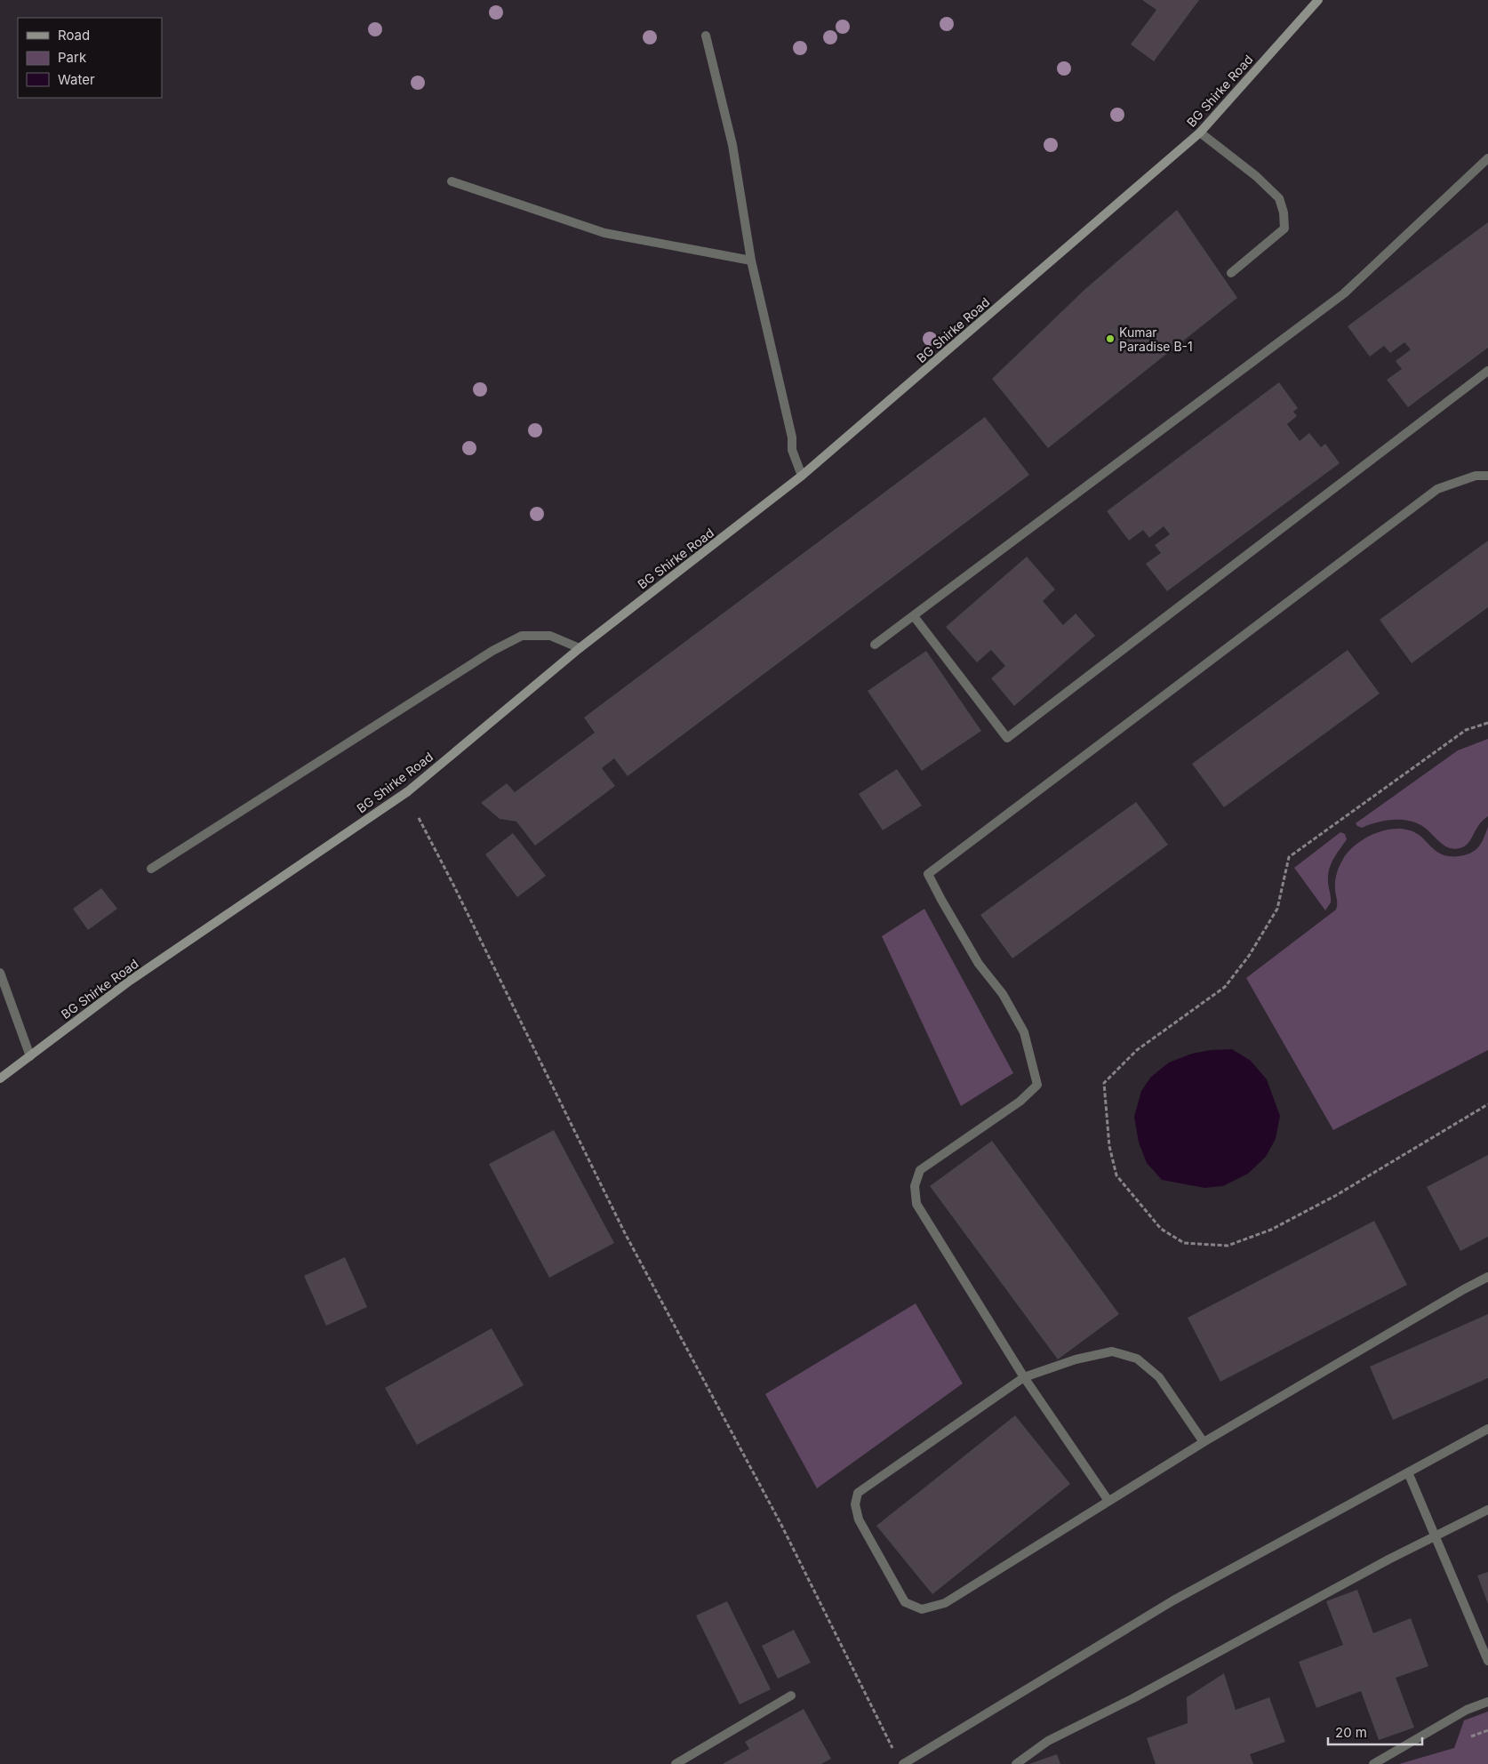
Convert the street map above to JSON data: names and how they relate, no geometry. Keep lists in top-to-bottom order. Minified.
{"streets":{"street":["BG Shirke Road"]},"places":["Kumar Paradise B-1"],"legend":["Road","Park","Water"],"scale_bar":"20 m"}
